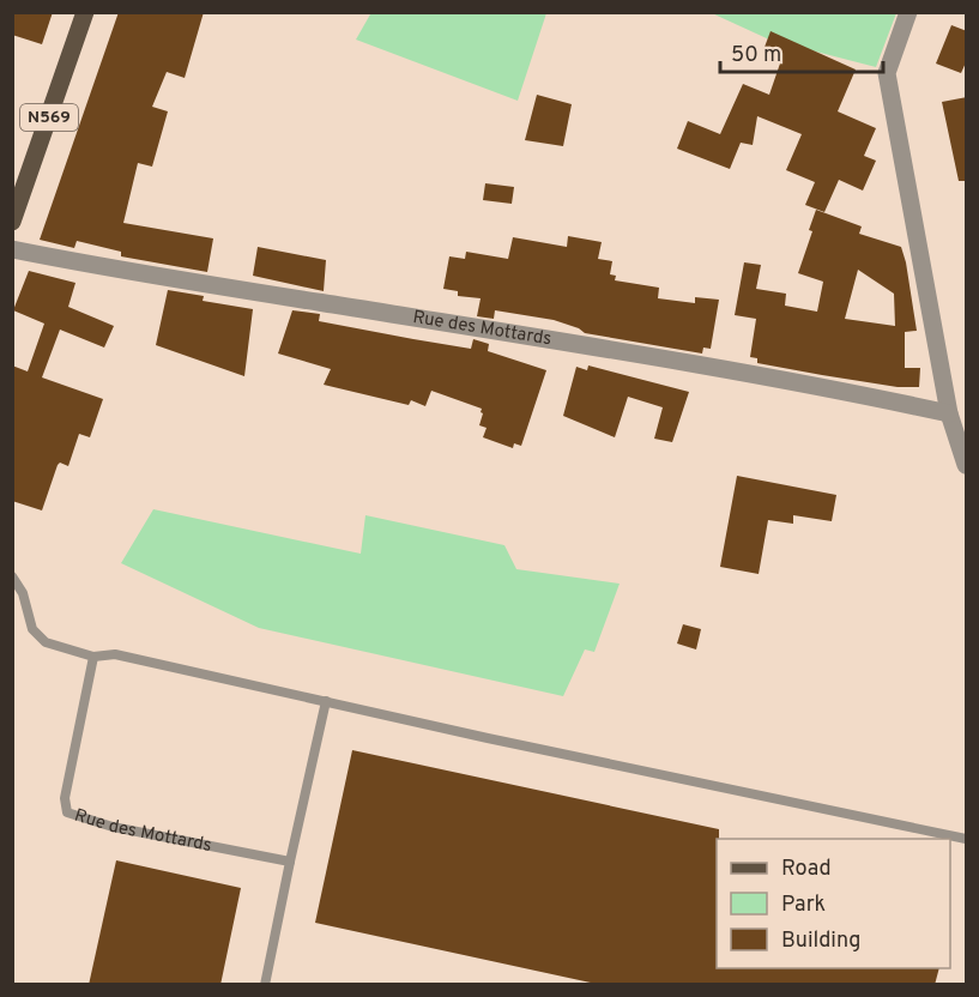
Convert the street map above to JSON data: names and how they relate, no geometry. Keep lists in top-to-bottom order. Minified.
{"streets":{"main road":["N569"],"street":["Rue des Mottards"]},"legend":["Road","Park","Building"],"scale_bar":"50 m"}
